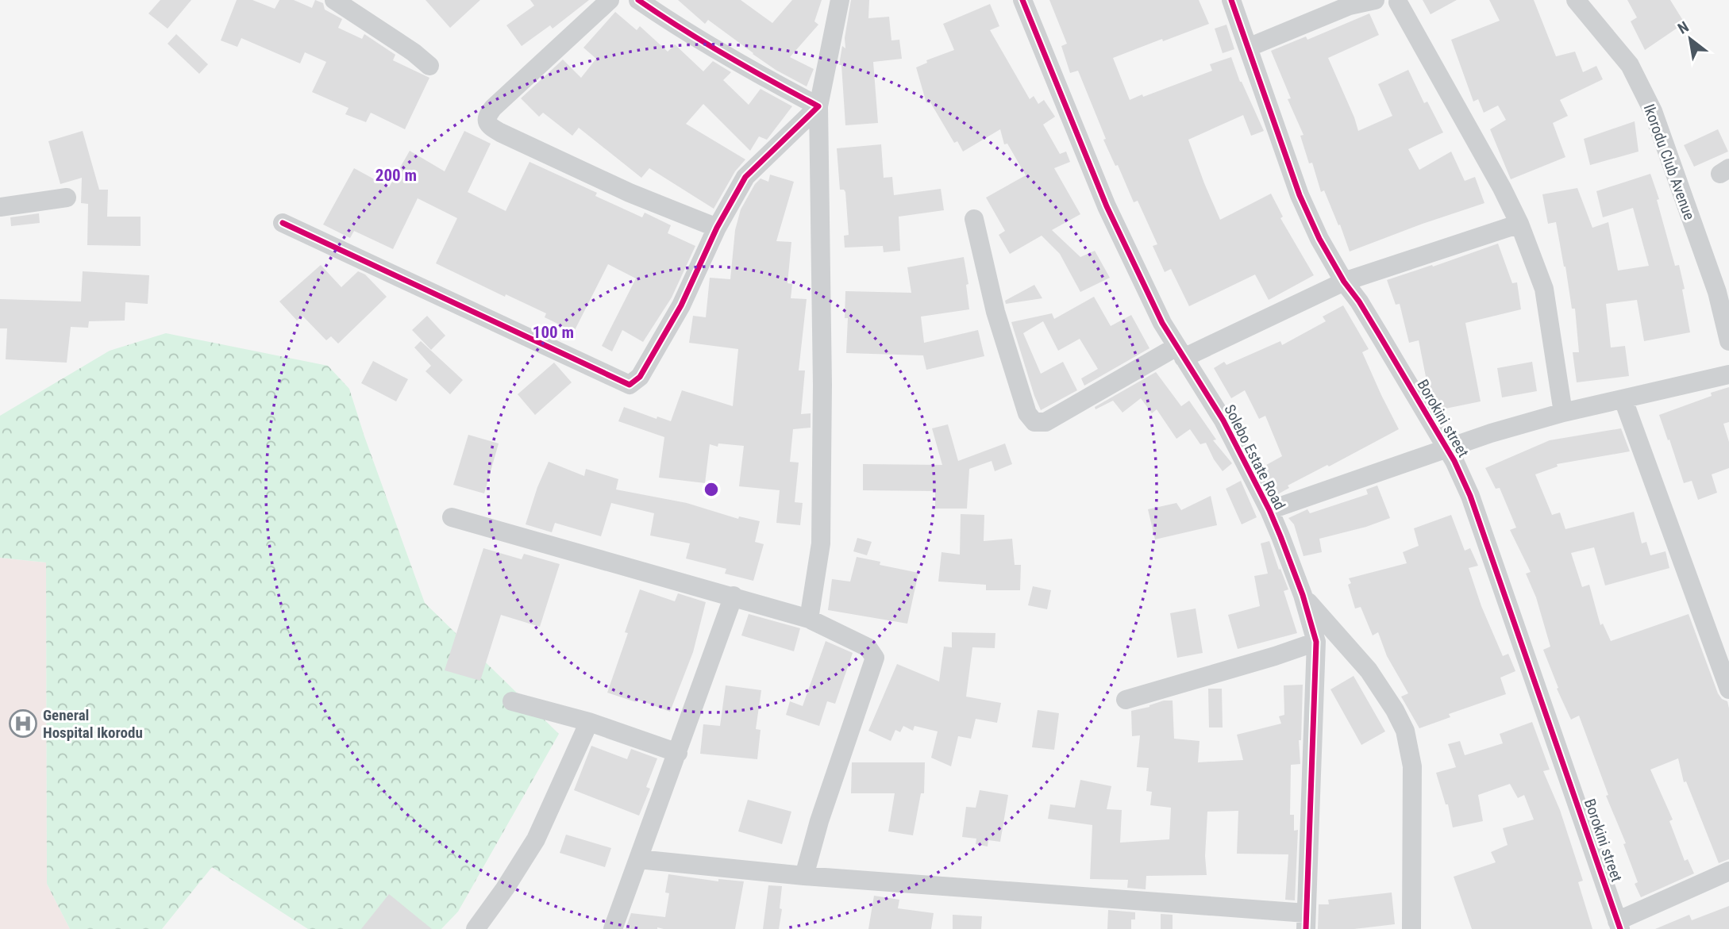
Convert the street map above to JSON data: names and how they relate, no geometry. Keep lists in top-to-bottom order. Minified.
{"streets":{"street":["Ikorodu Club Avenue","Borokini street","Solebo Estate Road"]},"places":{"hospital":["General Hospital Ikorodu"]},"north":"top left","rings":["200 m","100 m"]}
